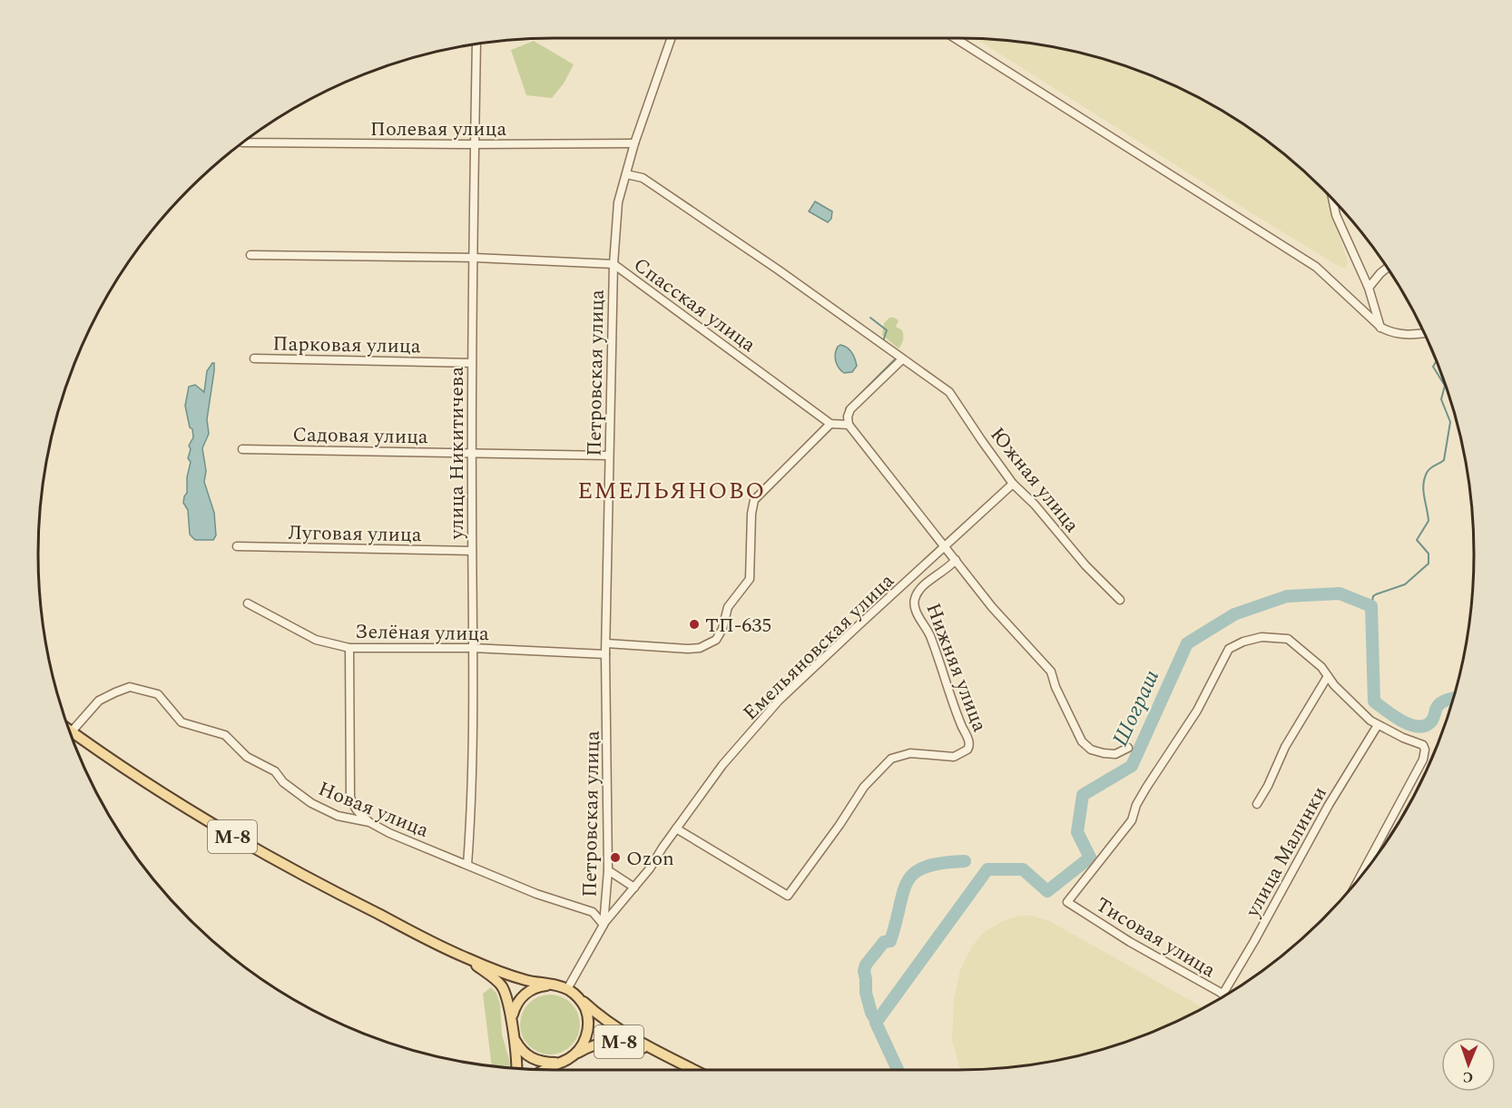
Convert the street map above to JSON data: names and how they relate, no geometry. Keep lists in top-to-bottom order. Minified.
{"streets":{"main road":["М-8"],"street":["Полевая улица","Спасская улица","Парковая улица","Петровская улица","Садовая улица","улица Никитичева","Южная улица","Луговая улица","Зелёная улица","Емельяновская улица","Нижняя улица","Новая улица","улица Малинки","Тисовая улица"]},"crossings":[["Полевая улица","Петровская улица"],["Полевая улица","улица Никитичева"],["Спасская улица","Петровская улица"],["Спасская улица","улица Никитичева"],["Парковая улица","улица Никитичева"],["Петровская улица","Садовая улица"],["Петровская улица","Зелёная улица"],["Петровская улица","Емельяновская улица"],["Петровская улица","Новая улица"],["Петровская улица","М-8"],["Садовая улица","улица Никитичева"],["улица Никитичева","Луговая улица"],["улица Никитичева","Зелёная улица"],["улица Никитичева","Новая улица"],["Южная улица","Емельяновская улица"],["Емельяновская улица","Нижняя улица"],["Емельяновская улица","Новая улица"],["Новая улица","М-8"]],"districts":["ЕМЕЛЬЯНОВО"],"water":["Шограш"],"places":["ТП-635","Ozon"],"north":"bottom"}
